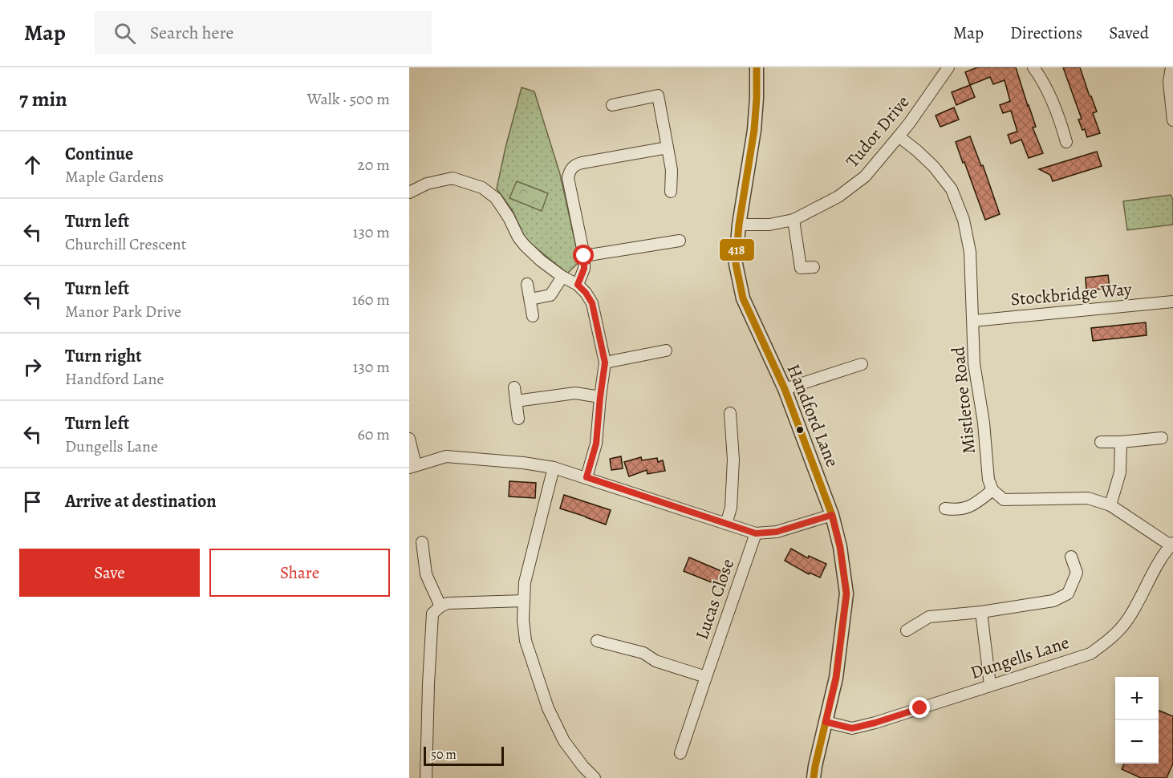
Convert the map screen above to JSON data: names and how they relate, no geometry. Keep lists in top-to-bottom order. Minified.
{"streets":{"street":["Tudor Drive","Stockbridge Way","Mistletoe Road","Handford Lane","Lucas Close","Dungells Lane"]},"crossings":[["Tudor Drive","Mistletoe Road"],["Tudor Drive","Handford Lane"],["Stockbridge Way","Mistletoe Road"],["Handford Lane","Dungells Lane"]],"lines":["transit line 418"],"scale_bar":"50 m","page":{"header":"Map","search":"Search here","nav":["Map","Directions","Saved"],"heading":["7 min","Walk · 500 m"],"list":[["Continue","Maple Gardens","20 m"],["Turn left","Churchill Crescent","130 m"],["Turn left","Manor Park Drive","160 m"],["Turn right","Handford Lane","130 m"],["Turn left","Dungells Lane","60 m"],"Arrive at destination"],"buttons":["Save","Share"],"map_buttons":["+","−"],"scale":"50 m"}}
